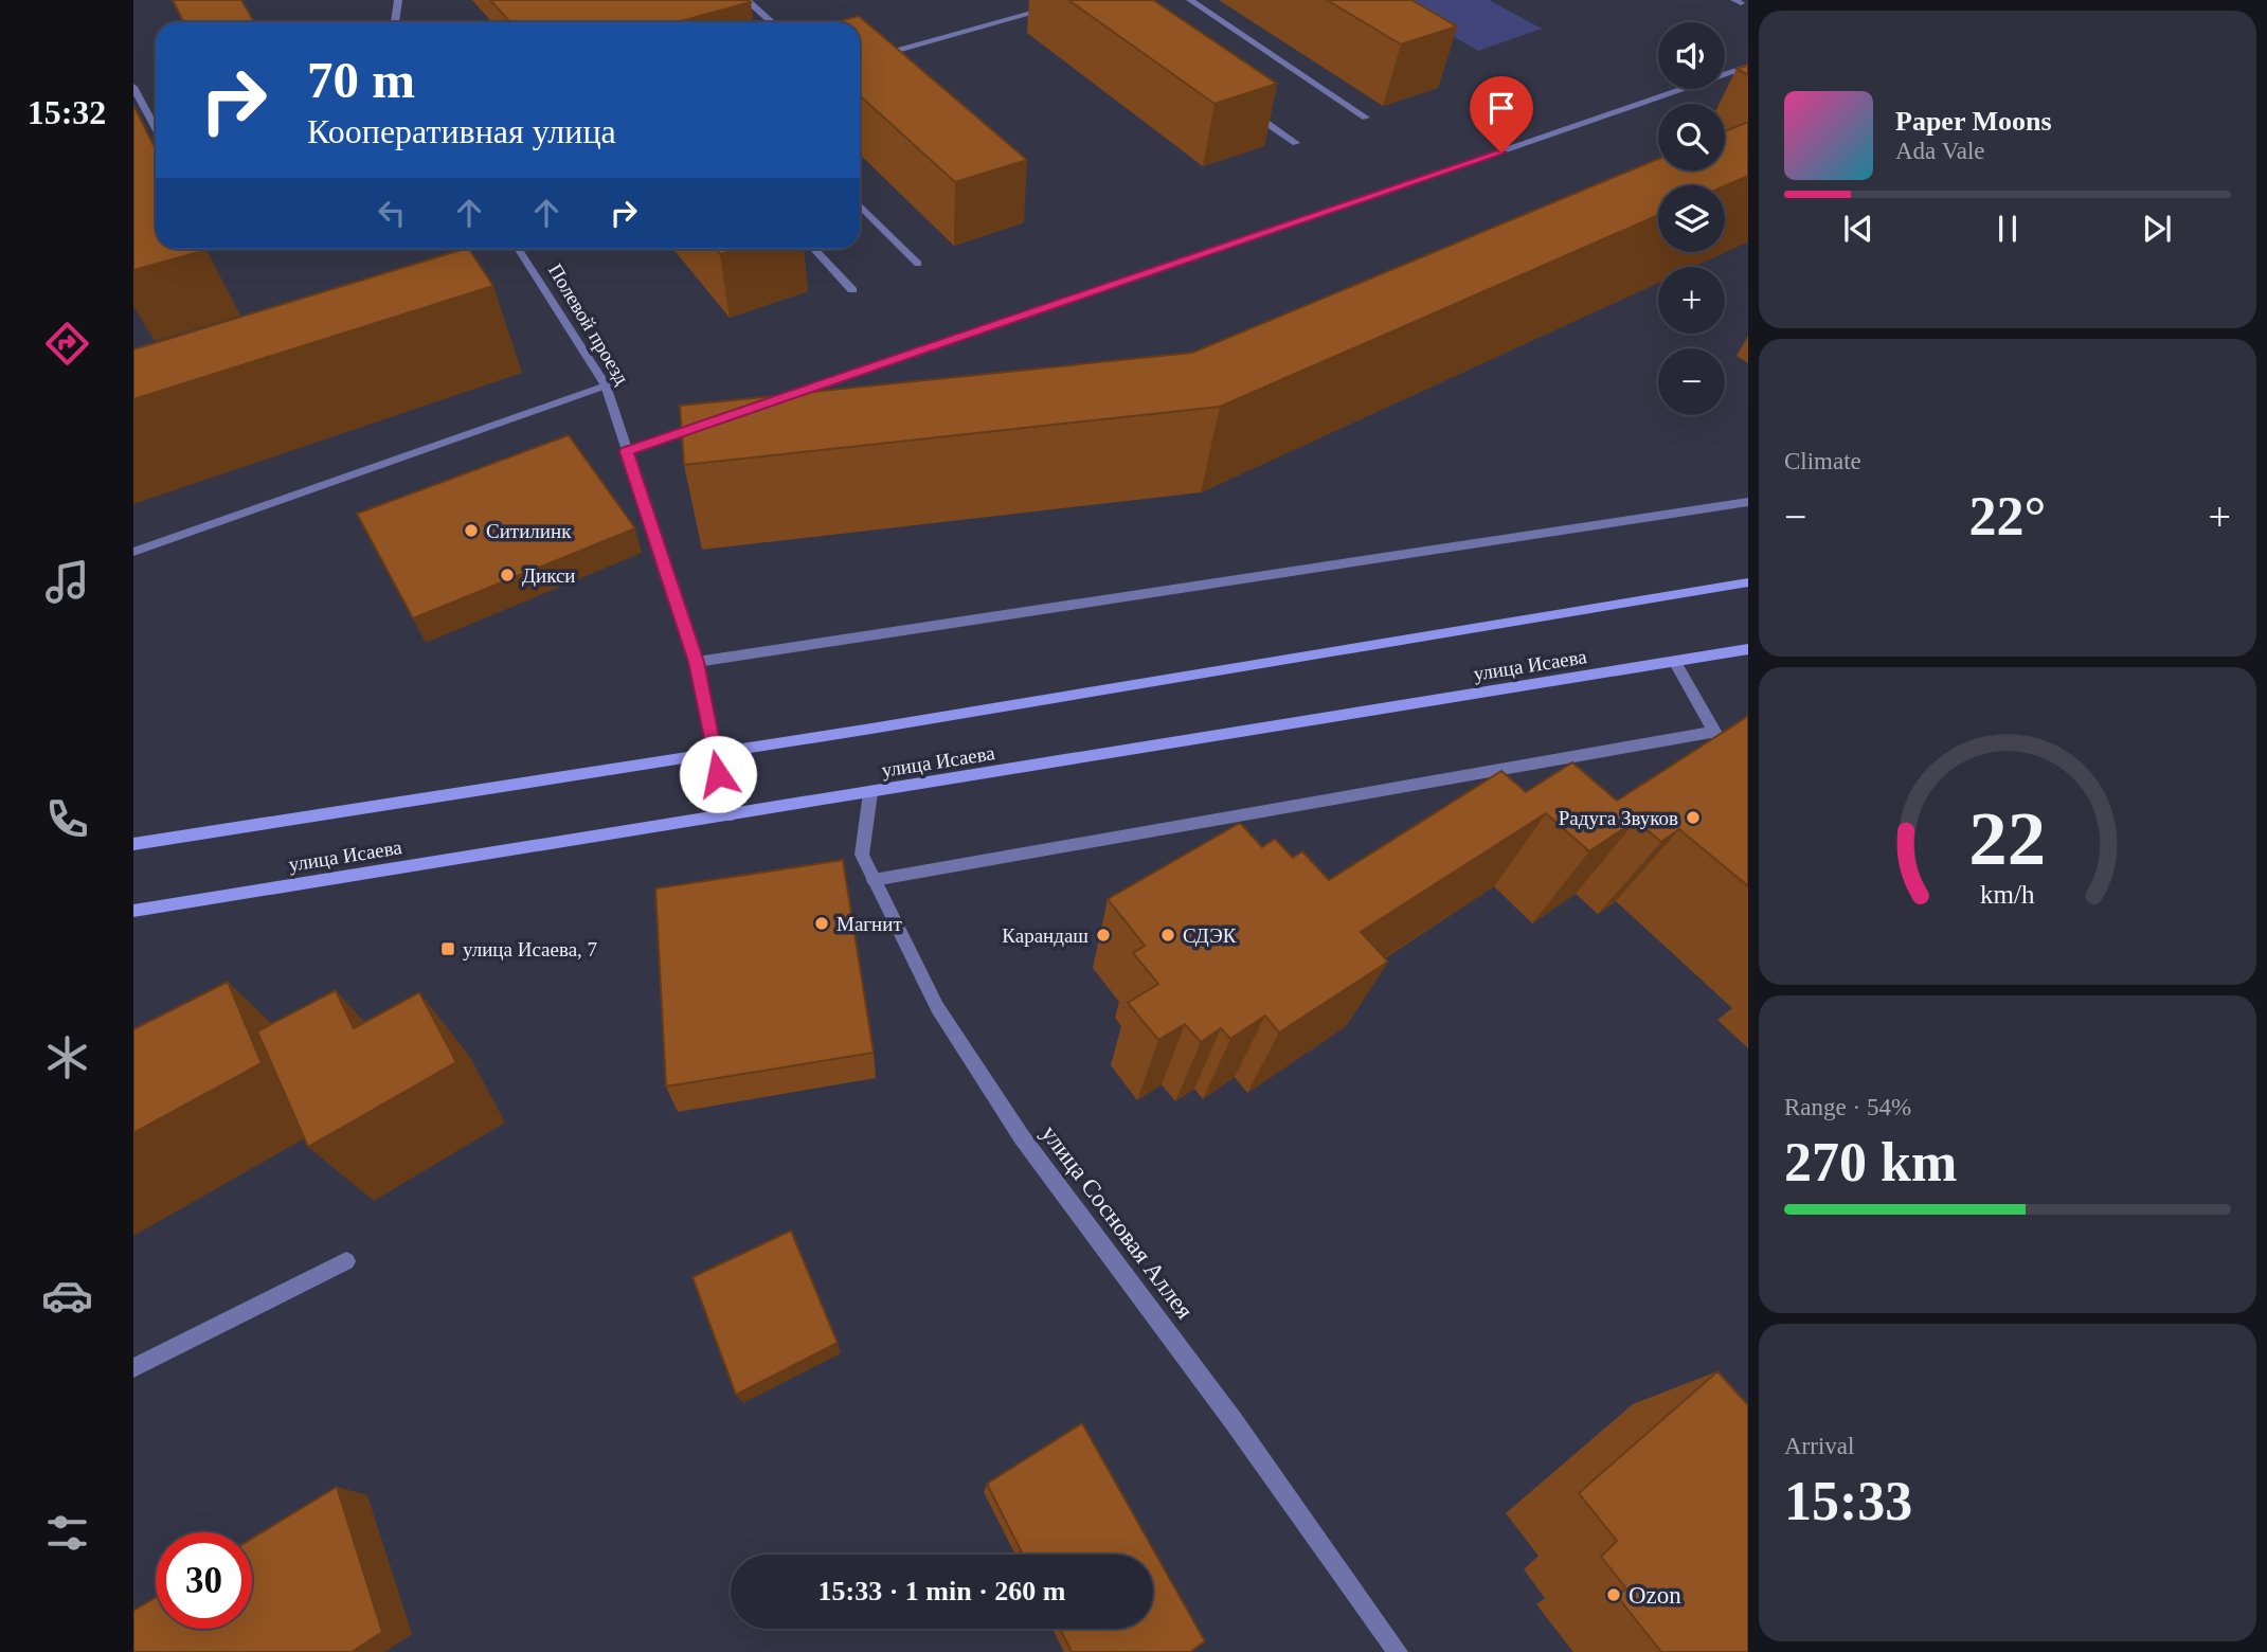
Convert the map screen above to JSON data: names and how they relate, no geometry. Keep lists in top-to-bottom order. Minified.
{"streets":{"main road":["улица Исаева"],"street":["Полевой проезд","улица Сосновая Аллея"]},"crossings":[["Полевой проезд","улица Исаева"],["улица Исаева","улица Сосновая Аллея"]],"places":{"other":["Ситилинк","Дикси","Радуга Звуков","Магнит","Карандаш","СДЭК","Ozon"],"transit":["улица Исаева, 7"]},"page":{"tabs":"15:32","map_buttons":["+","−"],"turn":["70 m","Кооперативная улица"],"song":["Paper Moons","Ada Vale"],"tile":["Climate",["Range · 54%","270 km"],["Arrival","15:33"]],"heat":["−","22°","+"],"limit":"30","trip":"15:33 · 1 min · 260 m","gauge":["22","km/h"]}}
